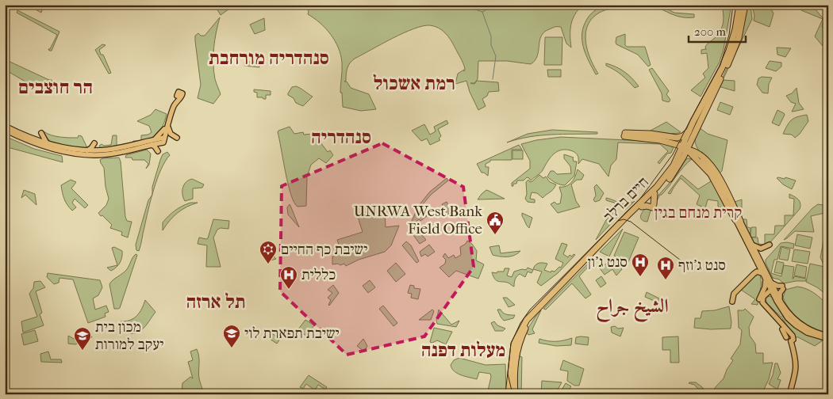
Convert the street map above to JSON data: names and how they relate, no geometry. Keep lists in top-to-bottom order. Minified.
{"streets":{"highway":["חיים ברלב"]},"districts":["סנהדריה מורחבת","רמת אשכול","הר חוצבים","סנהדריה","קרית מנחם בגין","תל ארזה","الشيخ جراح","מעלות דפנה"],"places":{"public building":["UNRWA West Bank Field Office"],"synagogue":["ישיבת כף החיים"],"hospital":["סנט ג'ון","סנט ג'וזף","כללית"],"school or university":["ישיבת תפארת לוי","מכון בית יעקב למורות"]},"scale_bar":"200 m"}
